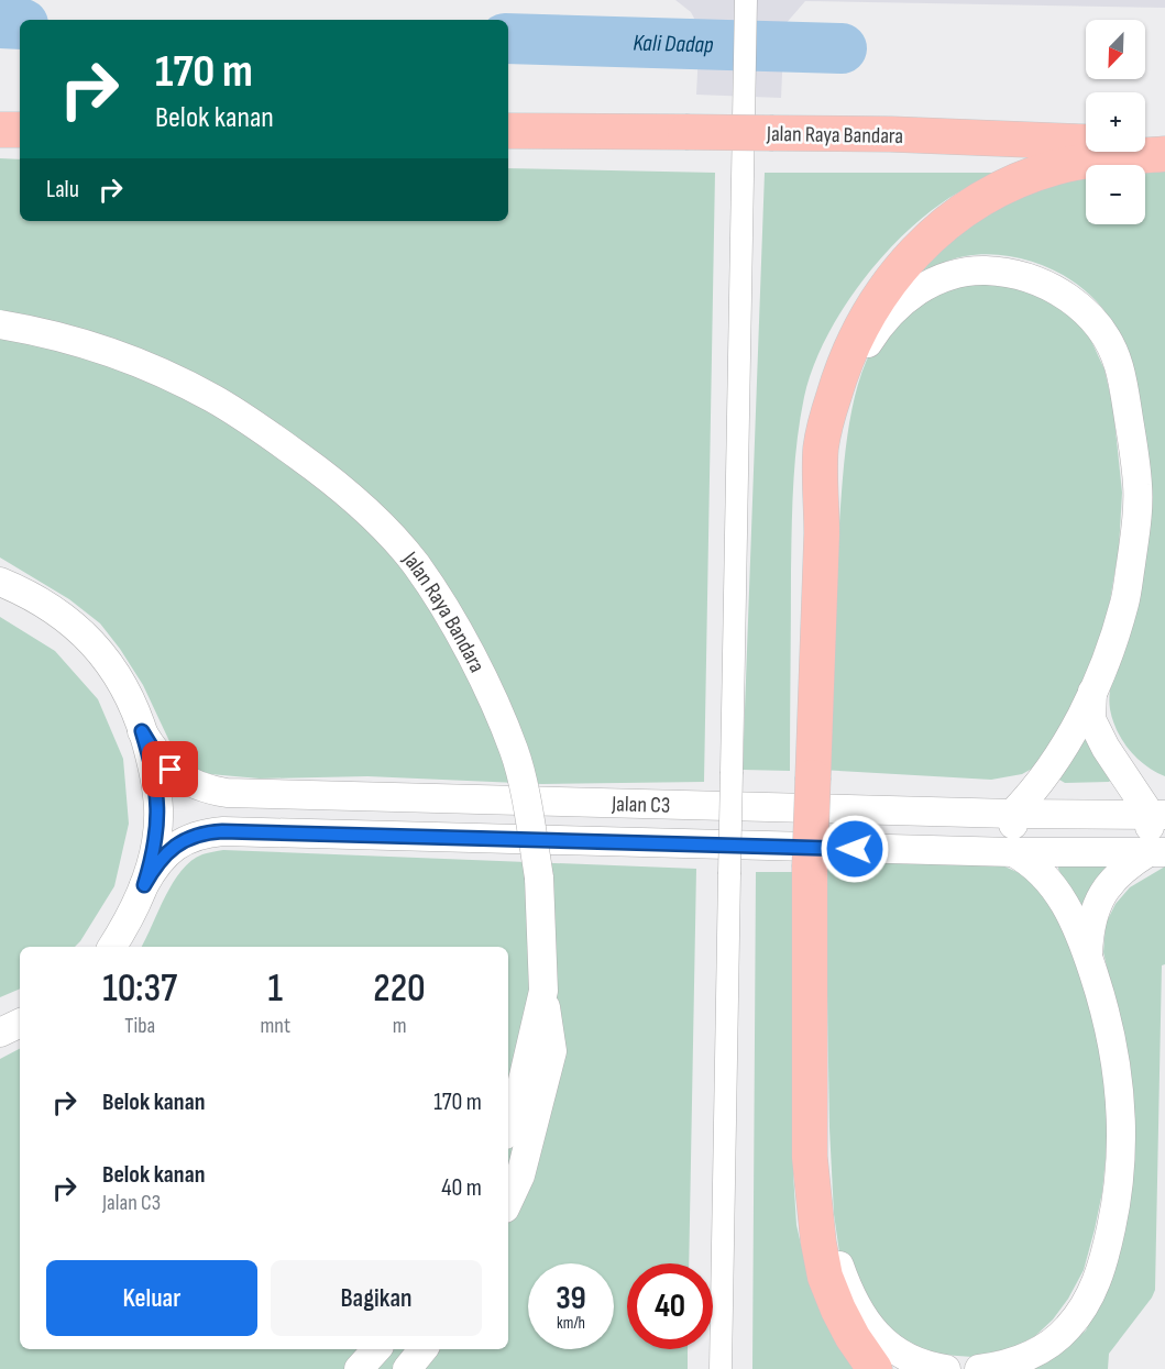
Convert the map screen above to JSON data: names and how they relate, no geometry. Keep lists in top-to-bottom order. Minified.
{"streets":{"main road":["Jalan Raya Bandara"],"street":["Jalan C3"]},"water":["Kali Dadap"],"north":"bottom left","page":{"map_buttons":["+","−"],"turn":["170 m","Belok kanan"],"then":"Lalu","eta":["10:37","Tiba","1","mnt","220","m"],"list":[{"name":"Belok kanan","value":"170 m"},{"name":"Belok kanan","note":"Jalan C3","value":"40 m"}],"buttons":["Keluar","Bagikan"],"speed":"39 km/h","limit":"40"}}
